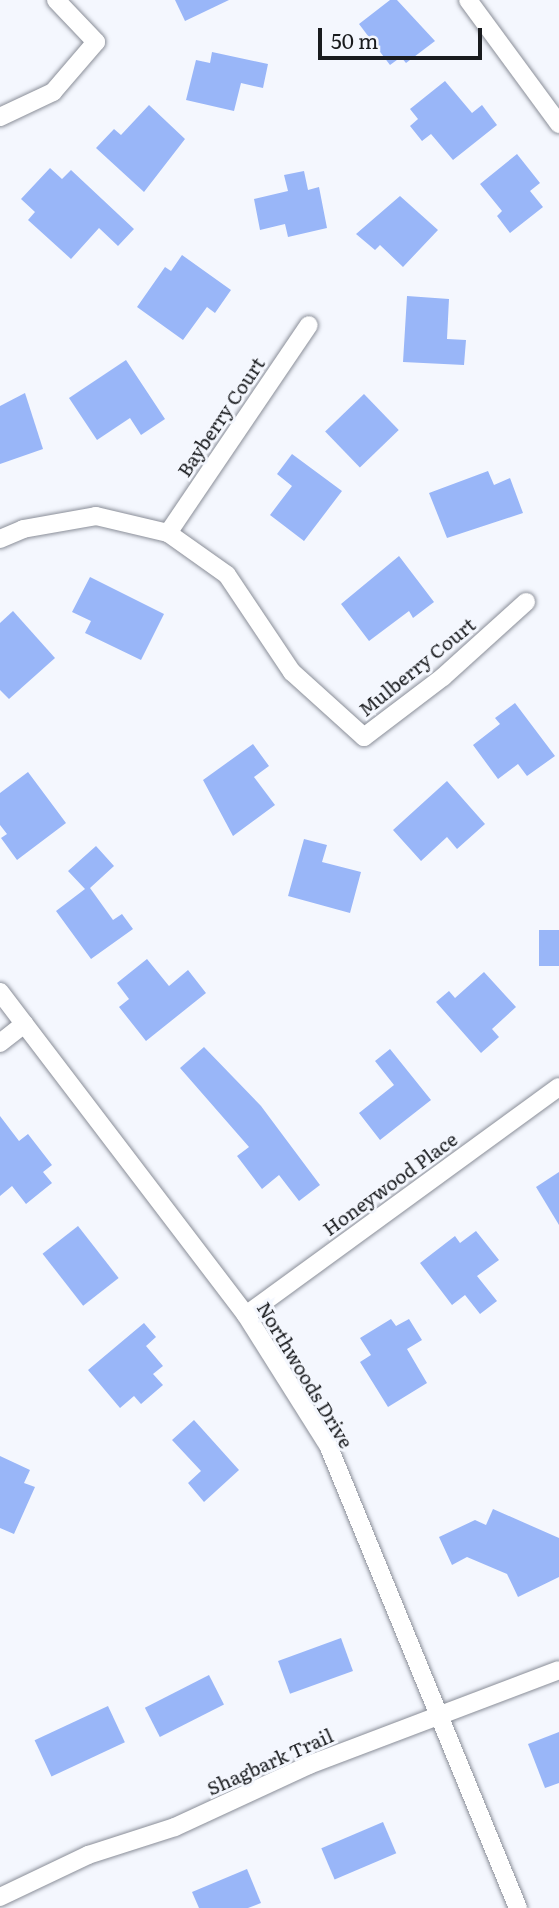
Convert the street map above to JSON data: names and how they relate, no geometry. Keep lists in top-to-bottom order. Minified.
{"streets":{"street":["Bayberry Court","Mulberry Court","Honeywood Place","Northwoods Drive","Shagbark Trail"]},"crossings":[["Bayberry Court","Mulberry Court"],["Honeywood Place","Northwoods Drive"],["Northwoods Drive","Shagbark Trail"]],"scale_bar":"50 m"}
